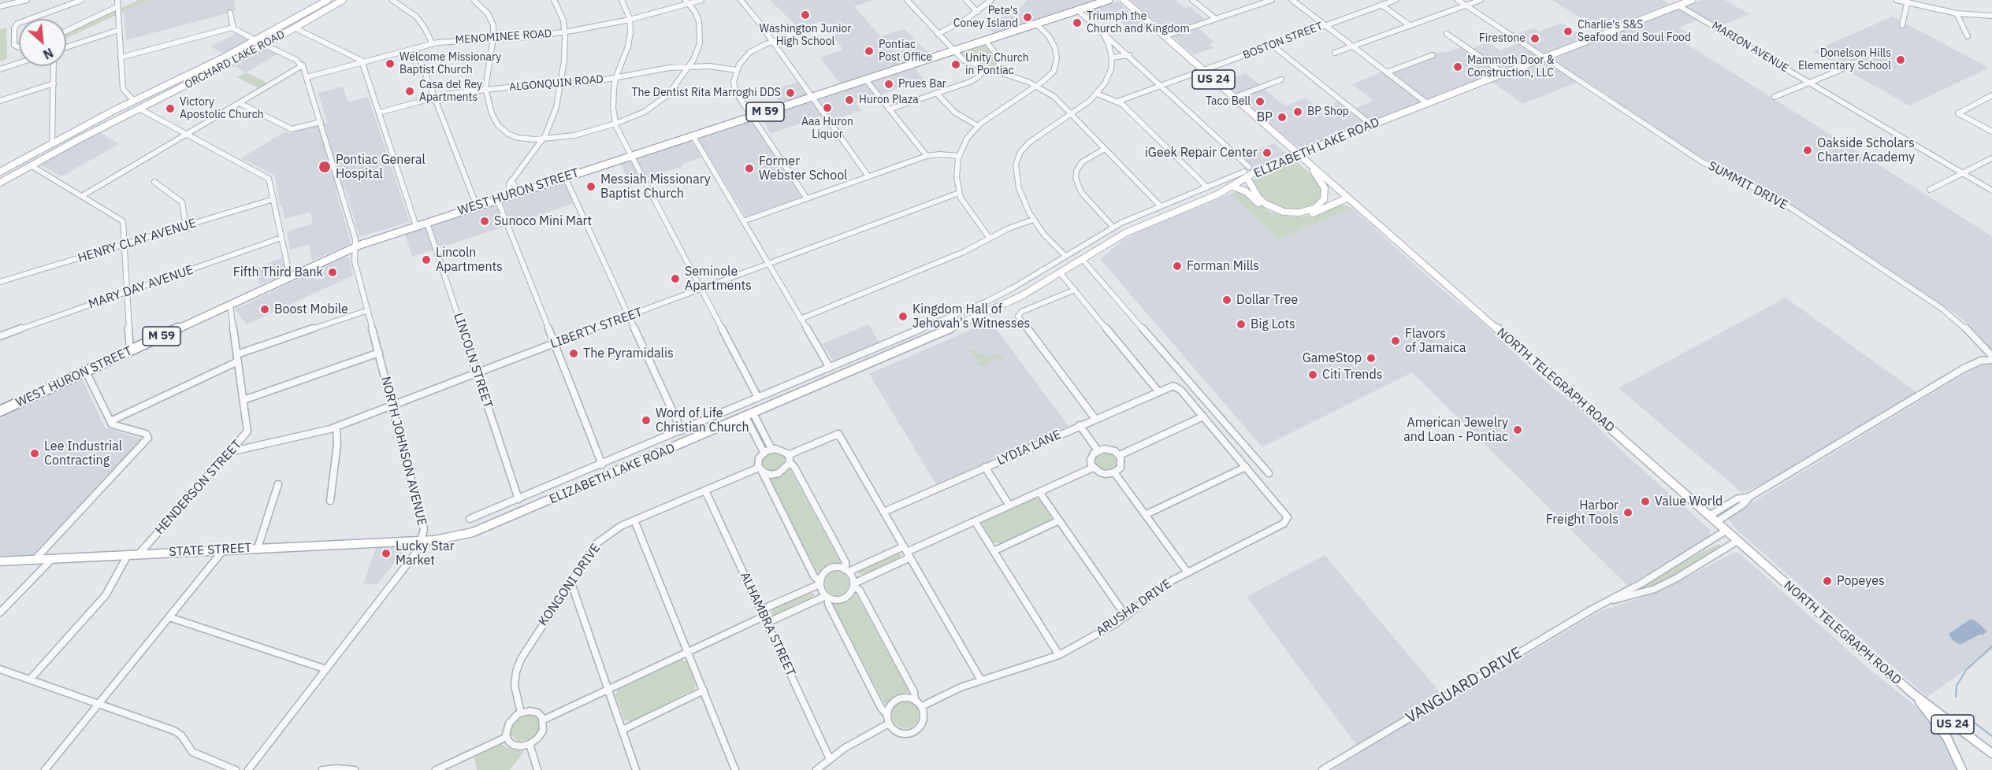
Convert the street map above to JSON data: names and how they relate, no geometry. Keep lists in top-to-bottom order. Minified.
{"streets":{"highway":["M 59","WEST HURON STREET"],"main road":["ORCHARD LAKE ROAD","US 24","ELIZABETH LAKE ROAD","NORTH TELEGRAPH ROAD","STATE STREET"],"street":["MENOMINEE ROAD","BOSTON STREET","MARION AVENUE","ALGONQUIN ROAD","SUMMIT DRIVE","HENRY CLAY AVENUE","MARY DAY AVENUE","LIBERTY STREET","LINCOLN STREET","LYDIA LANE","NORTH JOHNSON AVENUE","HENDERSON STREET","KONGONI DRIVE","ARUSHA DRIVE","ALHAMBRA STREET","VANGUARD DRIVE"]},"crossings":[["MENOMINEE ROAD","NORTH JOHNSON AVENUE"],["BOSTON STREET","NORTH TELEGRAPH ROAD"],["MARION AVENUE","ELIZABETH LAKE ROAD"],["ELIZABETH LAKE ROAD","SUMMIT DRIVE"],["ELIZABETH LAKE ROAD","LINCOLN STREET"],["ELIZABETH LAKE ROAD","NORTH TELEGRAPH ROAD"],["ELIZABETH LAKE ROAD","NORTH JOHNSON AVENUE"],["ELIZABETH LAKE ROAD","STATE STREET"],["WEST HURON STREET","LINCOLN STREET"],["WEST HURON STREET","NORTH JOHNSON AVENUE"],["WEST HURON STREET","HENDERSON STREET"],["LIBERTY STREET","LINCOLN STREET"],["LIBERTY STREET","NORTH JOHNSON AVENUE"],["LIBERTY STREET","HENDERSON STREET"],["NORTH TELEGRAPH ROAD","VANGUARD DRIVE"],["NORTH JOHNSON AVENUE","STATE STREET"],["HENDERSON STREET","STATE STREET"],["KONGONI DRIVE","ALHAMBRA STREET"]],"places":["Washington Junior High School","Pete's Coney Island","Triumph the Church and Kingdom","Charlie's S&S Seafood and Soul Food","Firestone","Pontiac Post Office","Donelson Hills Elementary School","Welcome Missionary Baptist Church","Unity Church in Pontiac","Mammoth Door & Construction, LLC","Prues Bar","Casa del Rey Apartments","The Dentist Rita Marroghi DDS","Huron Plaza","Taco Bell","Aaa Huron Liquor","Victory Apostolic Church","BP Shop","BP","Oakside Scholars Charter Academy","iGeek Repair Center","Pontiac General Hospital","Former Webster School","Messiah Missionary Baptist Church","Sunoco Mini Mart","Lincoln Apartments","Forman Mills","Fifth Third Bank","Seminole Apartments","Dollar Tree","Boost Mobile","Kingdom Hall of Jehovah's Witnesses","Big Lots","Flavors of Jamaica","The Pyramidalis","GameStop","Citi Trends","Word of Life Christian Church","American Jewelry and Loan - Pontiac","Lee Industrial Contracting","Value World","Harbor Freight Tools","Lucky Star Market","Popeyes"],"north":"bottom right"}
